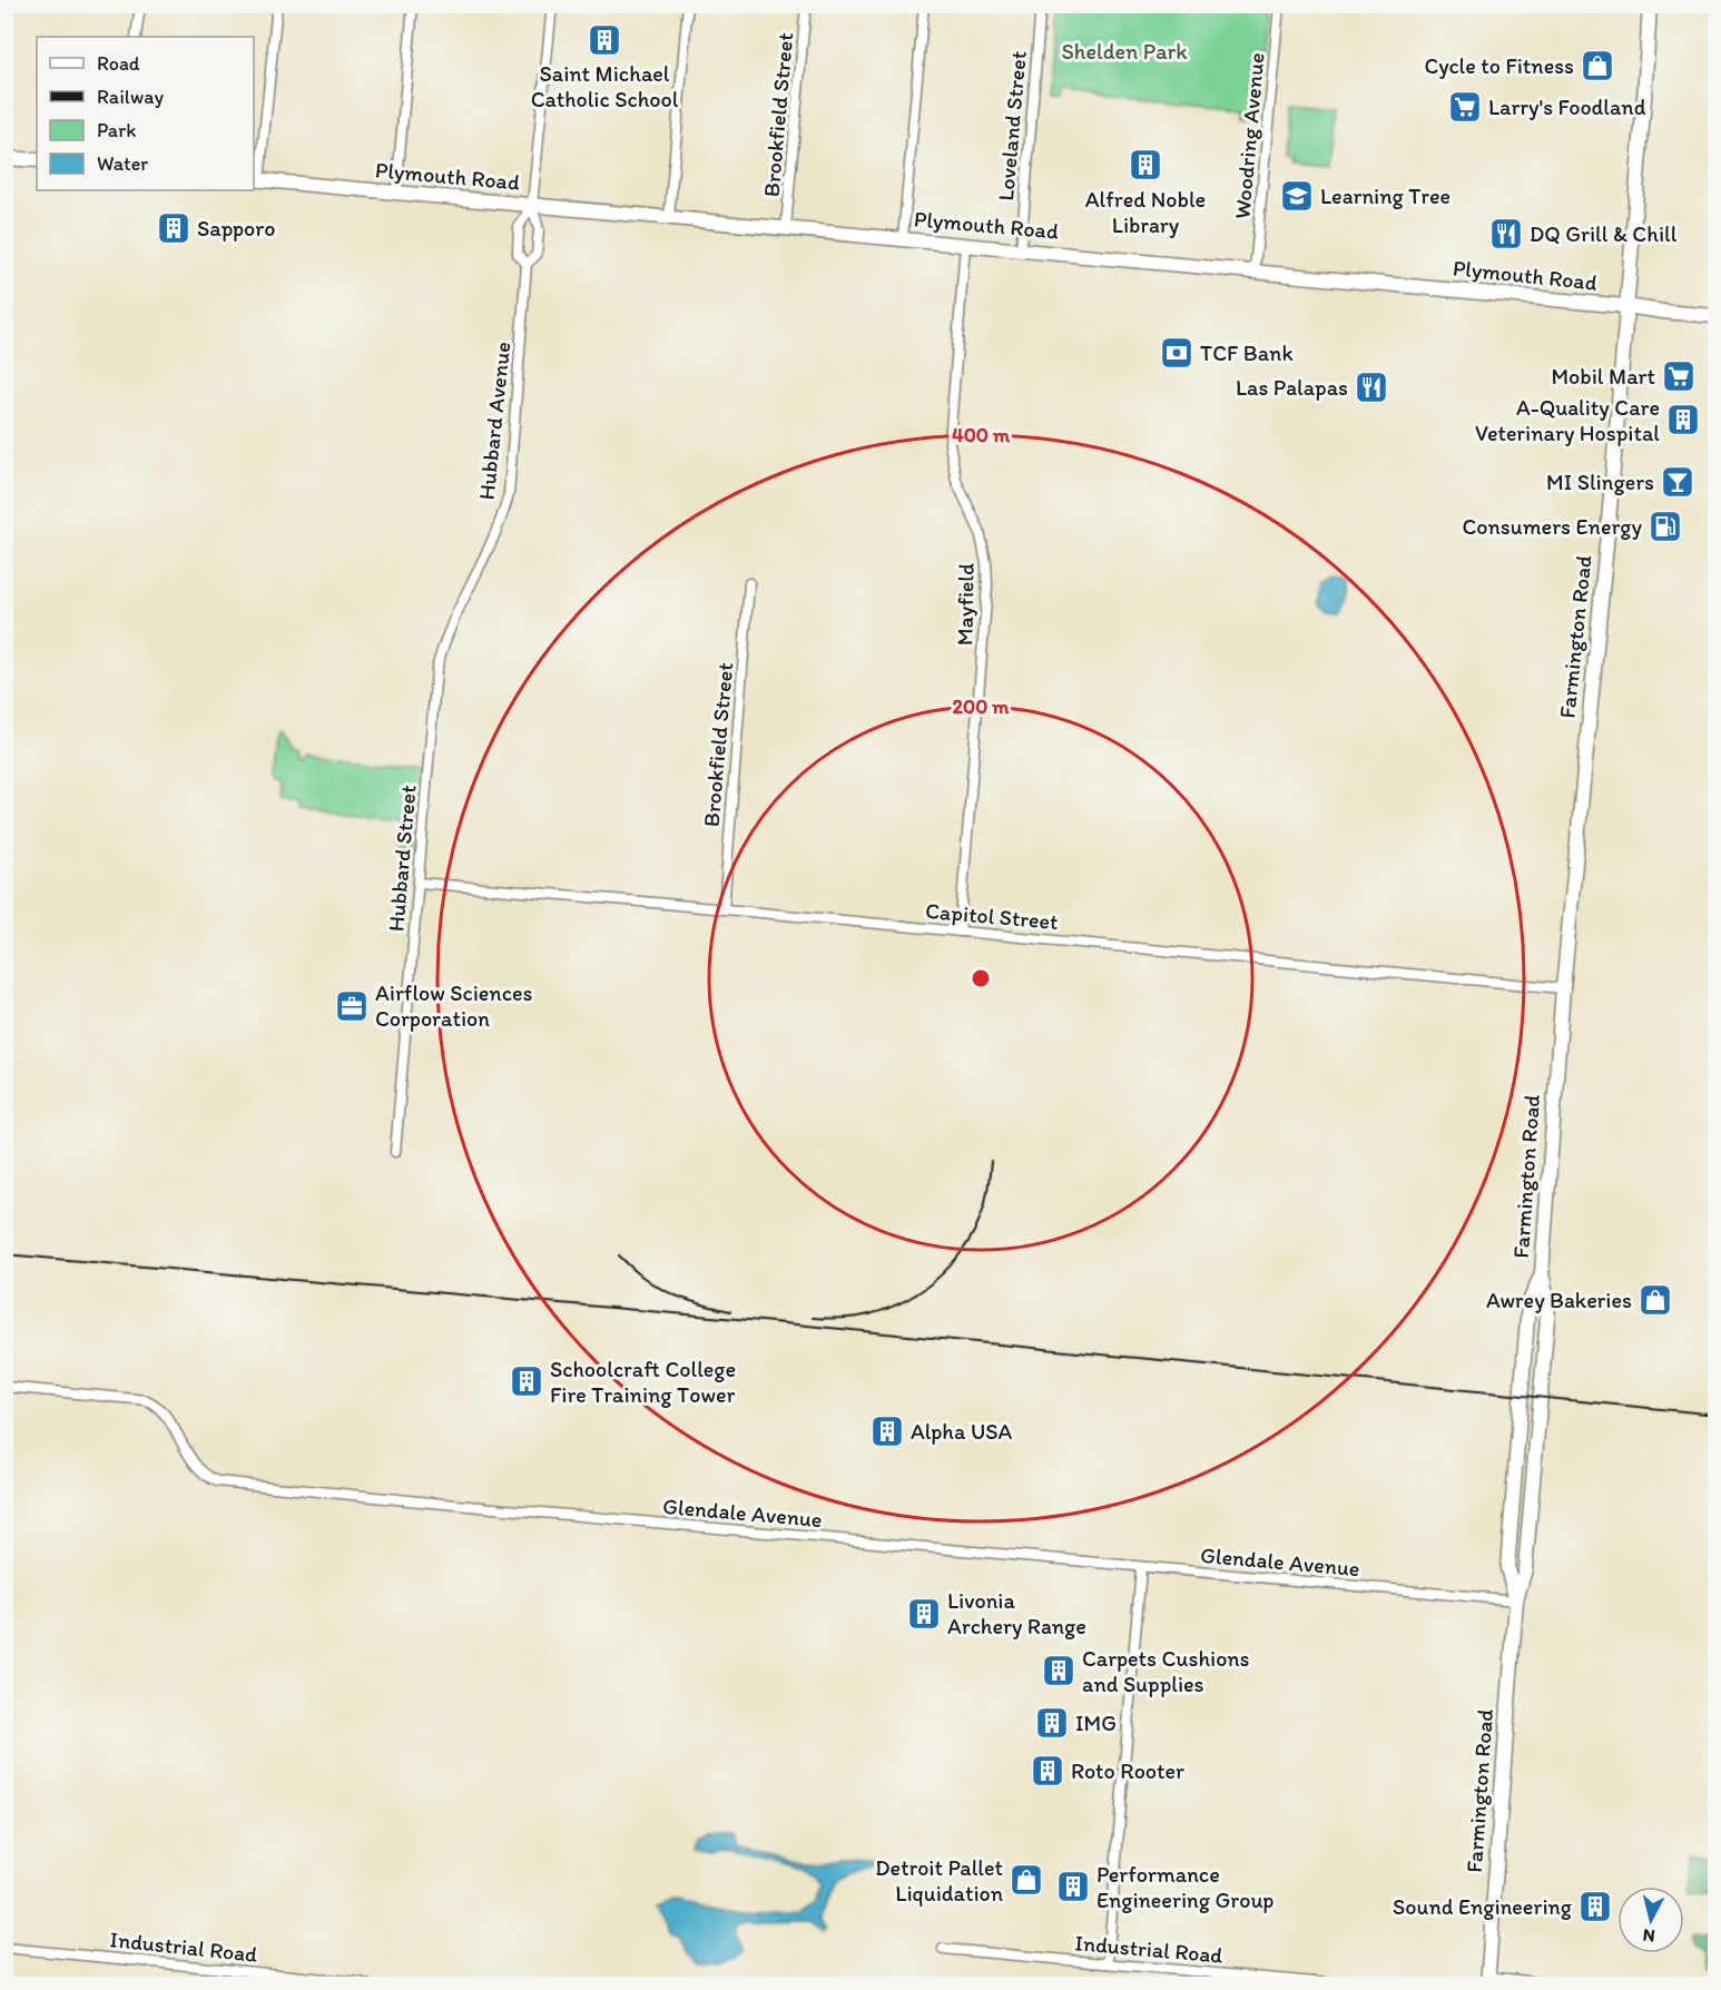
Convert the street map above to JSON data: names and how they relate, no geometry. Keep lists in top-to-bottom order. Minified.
{"streets":{"main road":["Plymouth Road","Farmington Road"],"street":["Brookfield Street","Loveland Street","Woodring Avenue","Hubbard Avenue","Mayfield","Hubbard Street","Capitol Street","Glendale Avenue","Industrial Road"]},"crossings":[["Brookfield Street","Plymouth Road"],["Brookfield Street","Capitol Street"],["Loveland Street","Plymouth Road"],["Woodring Avenue","Plymouth Road"],["Plymouth Road","Hubbard Avenue"],["Plymouth Road","Mayfield"],["Plymouth Road","Farmington Road"],["Hubbard Avenue","Hubbard Street"],["Mayfield","Capitol Street"],["Farmington Road","Capitol Street"],["Farmington Road","Glendale Avenue"],["Hubbard Street","Capitol Street"]],"parks":["Shelden Park"],"places":{"building":["Saint Michael Catholic School","Alfred Noble Library","Sapporo","A-Quality Care Veterinary Hospital","Schoolcraft College Fire Training Tower","Alpha USA","Livonia Archery Range","Carpets Cushions and Supplies","IMG","Roto Rooter","Performance Engineering Group","Sound Engineering"],"shop":["Cycle to Fitness","Awrey Bakeries","Detroit Pallet Liquidation"],"supermarket":["Larry's Foodland","Mobil Mart"],"school or university":["Learning Tree"],"restaurant":["DQ Grill & Chill","Las Palapas"],"bank":["TCF Bank"],"bar":["MI Slingers"],"fuel station":["Consumers Energy"],"office":["Airflow Sciences Corporation"]},"legend":["Road","Railway","Park","Water"],"north":"bottom","rings":["400 m","200 m"]}
